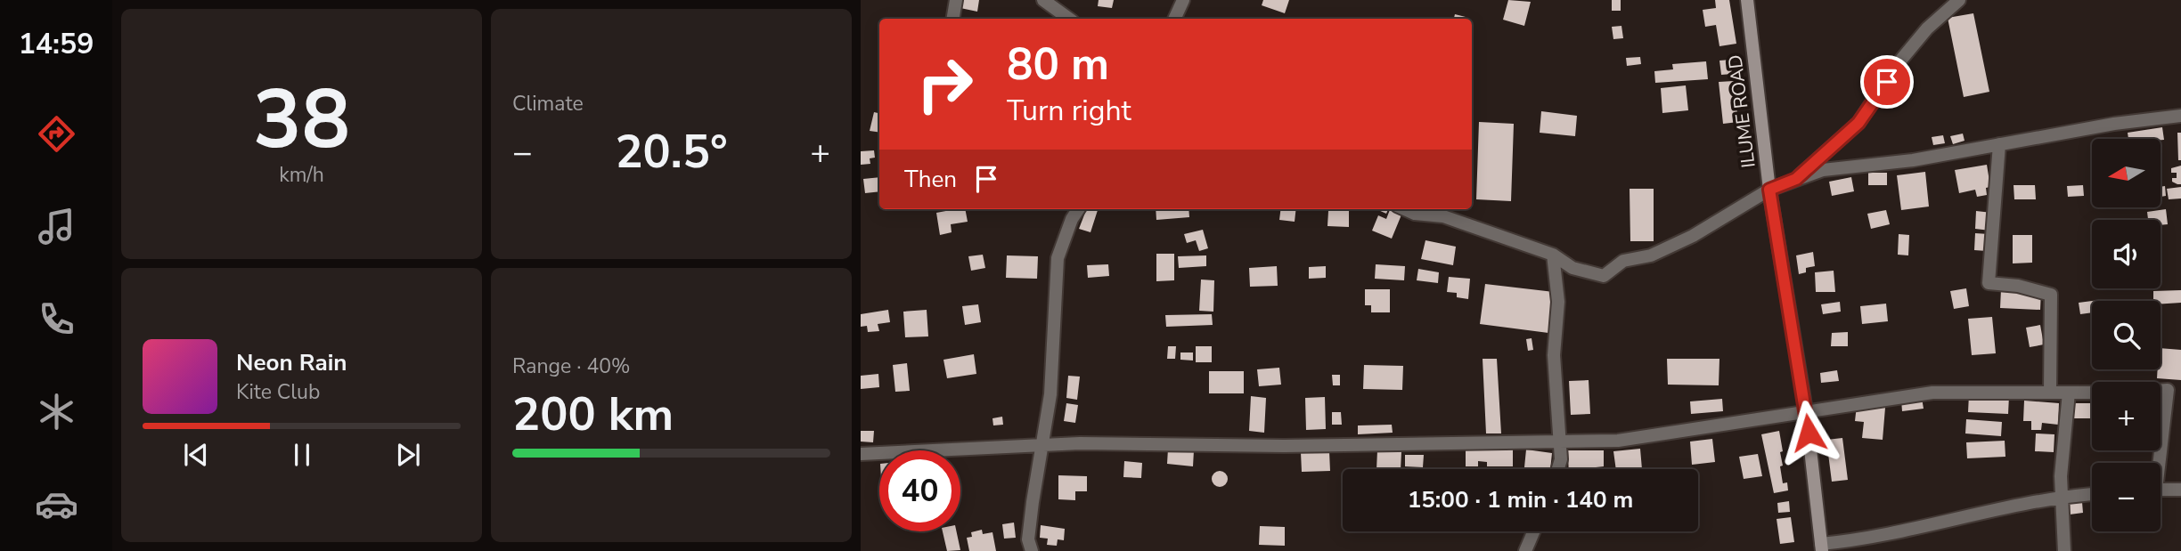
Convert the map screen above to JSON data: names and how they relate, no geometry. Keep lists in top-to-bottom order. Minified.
{"streets":{"street":["ILUME ROAD"]},"north":"left","page":{"tabs":"14:59","tile":[["38","km/h"],"Climate",["Range · 40%","200 km"]],"turn":["80 m","Turn right"],"heat":["−","20.5°","+"],"map_buttons":["+","−"],"then":"Then","song":["Neon Rain","Kite Club"],"limit":"40","trip":"15:00 · 1 min · 140 m"}}
